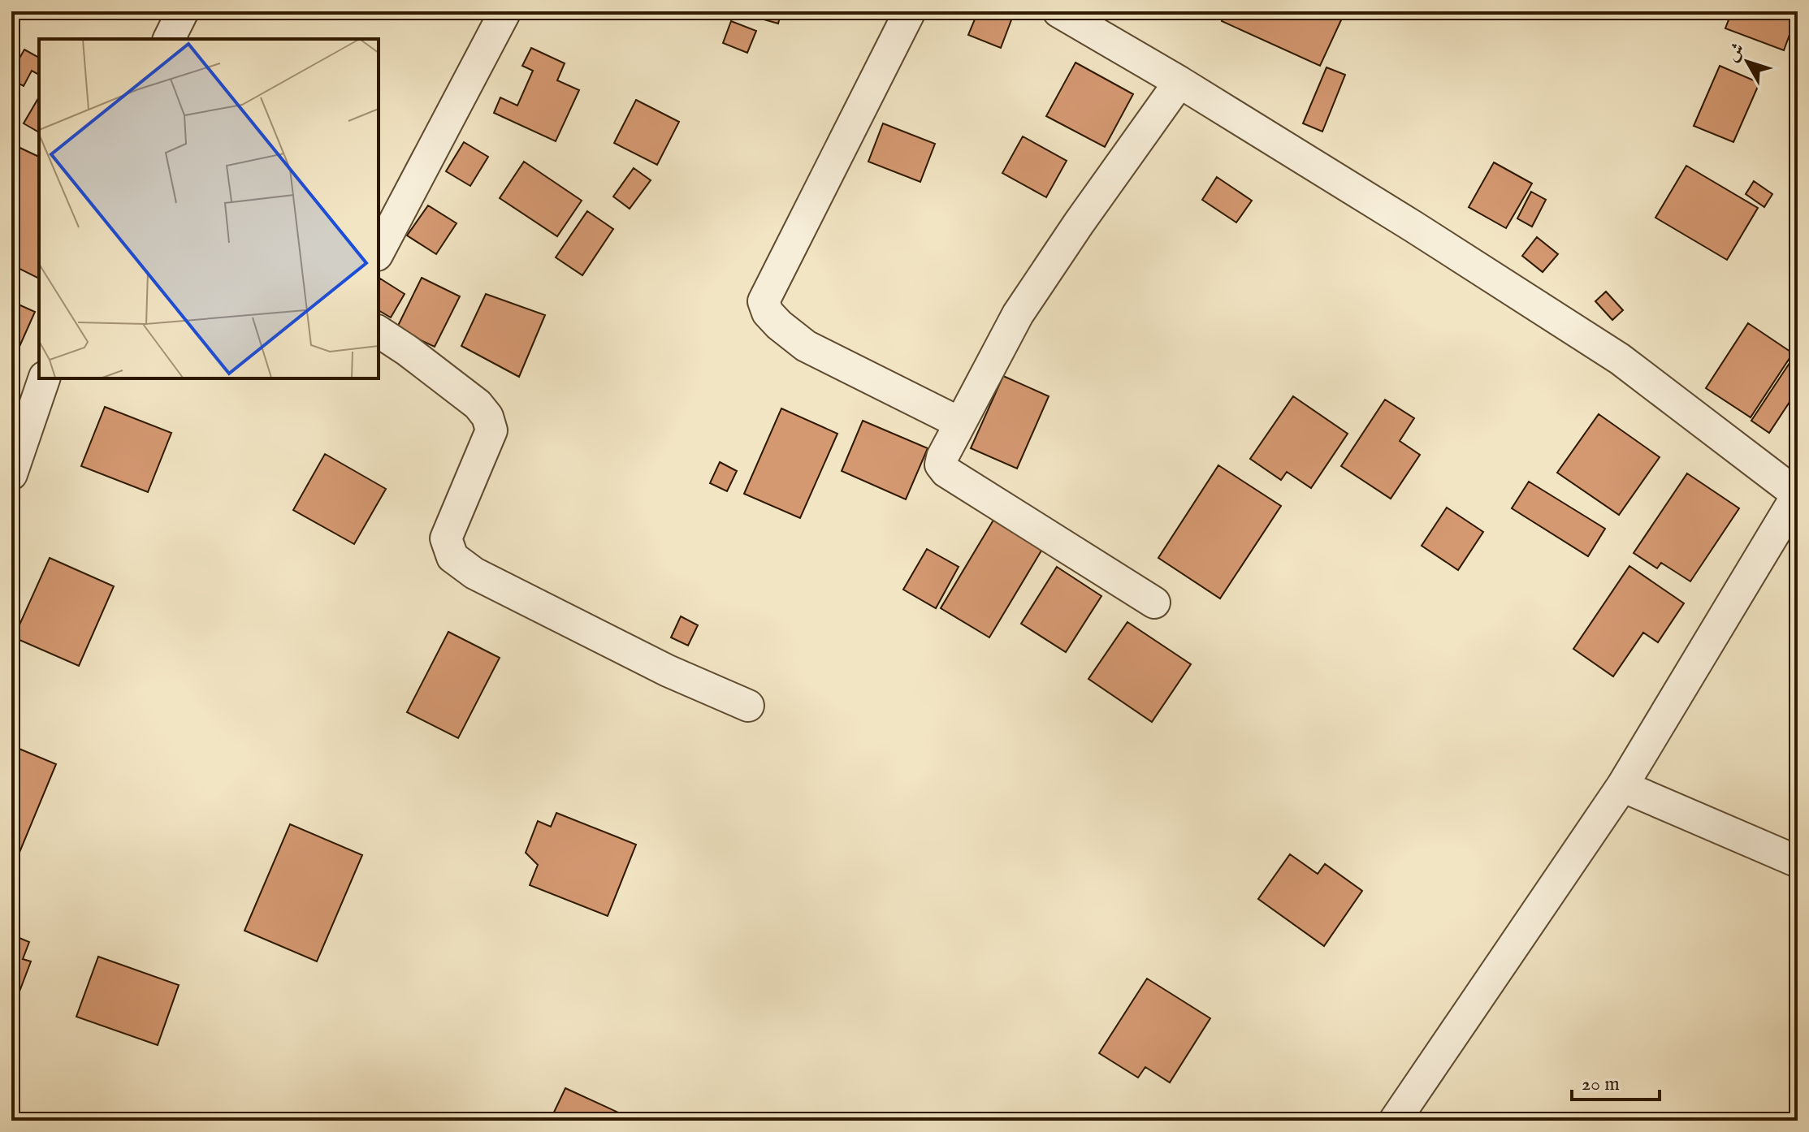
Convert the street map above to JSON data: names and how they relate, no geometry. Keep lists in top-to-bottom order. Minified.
{"scale_bar":"20 m","north":"top left"}
